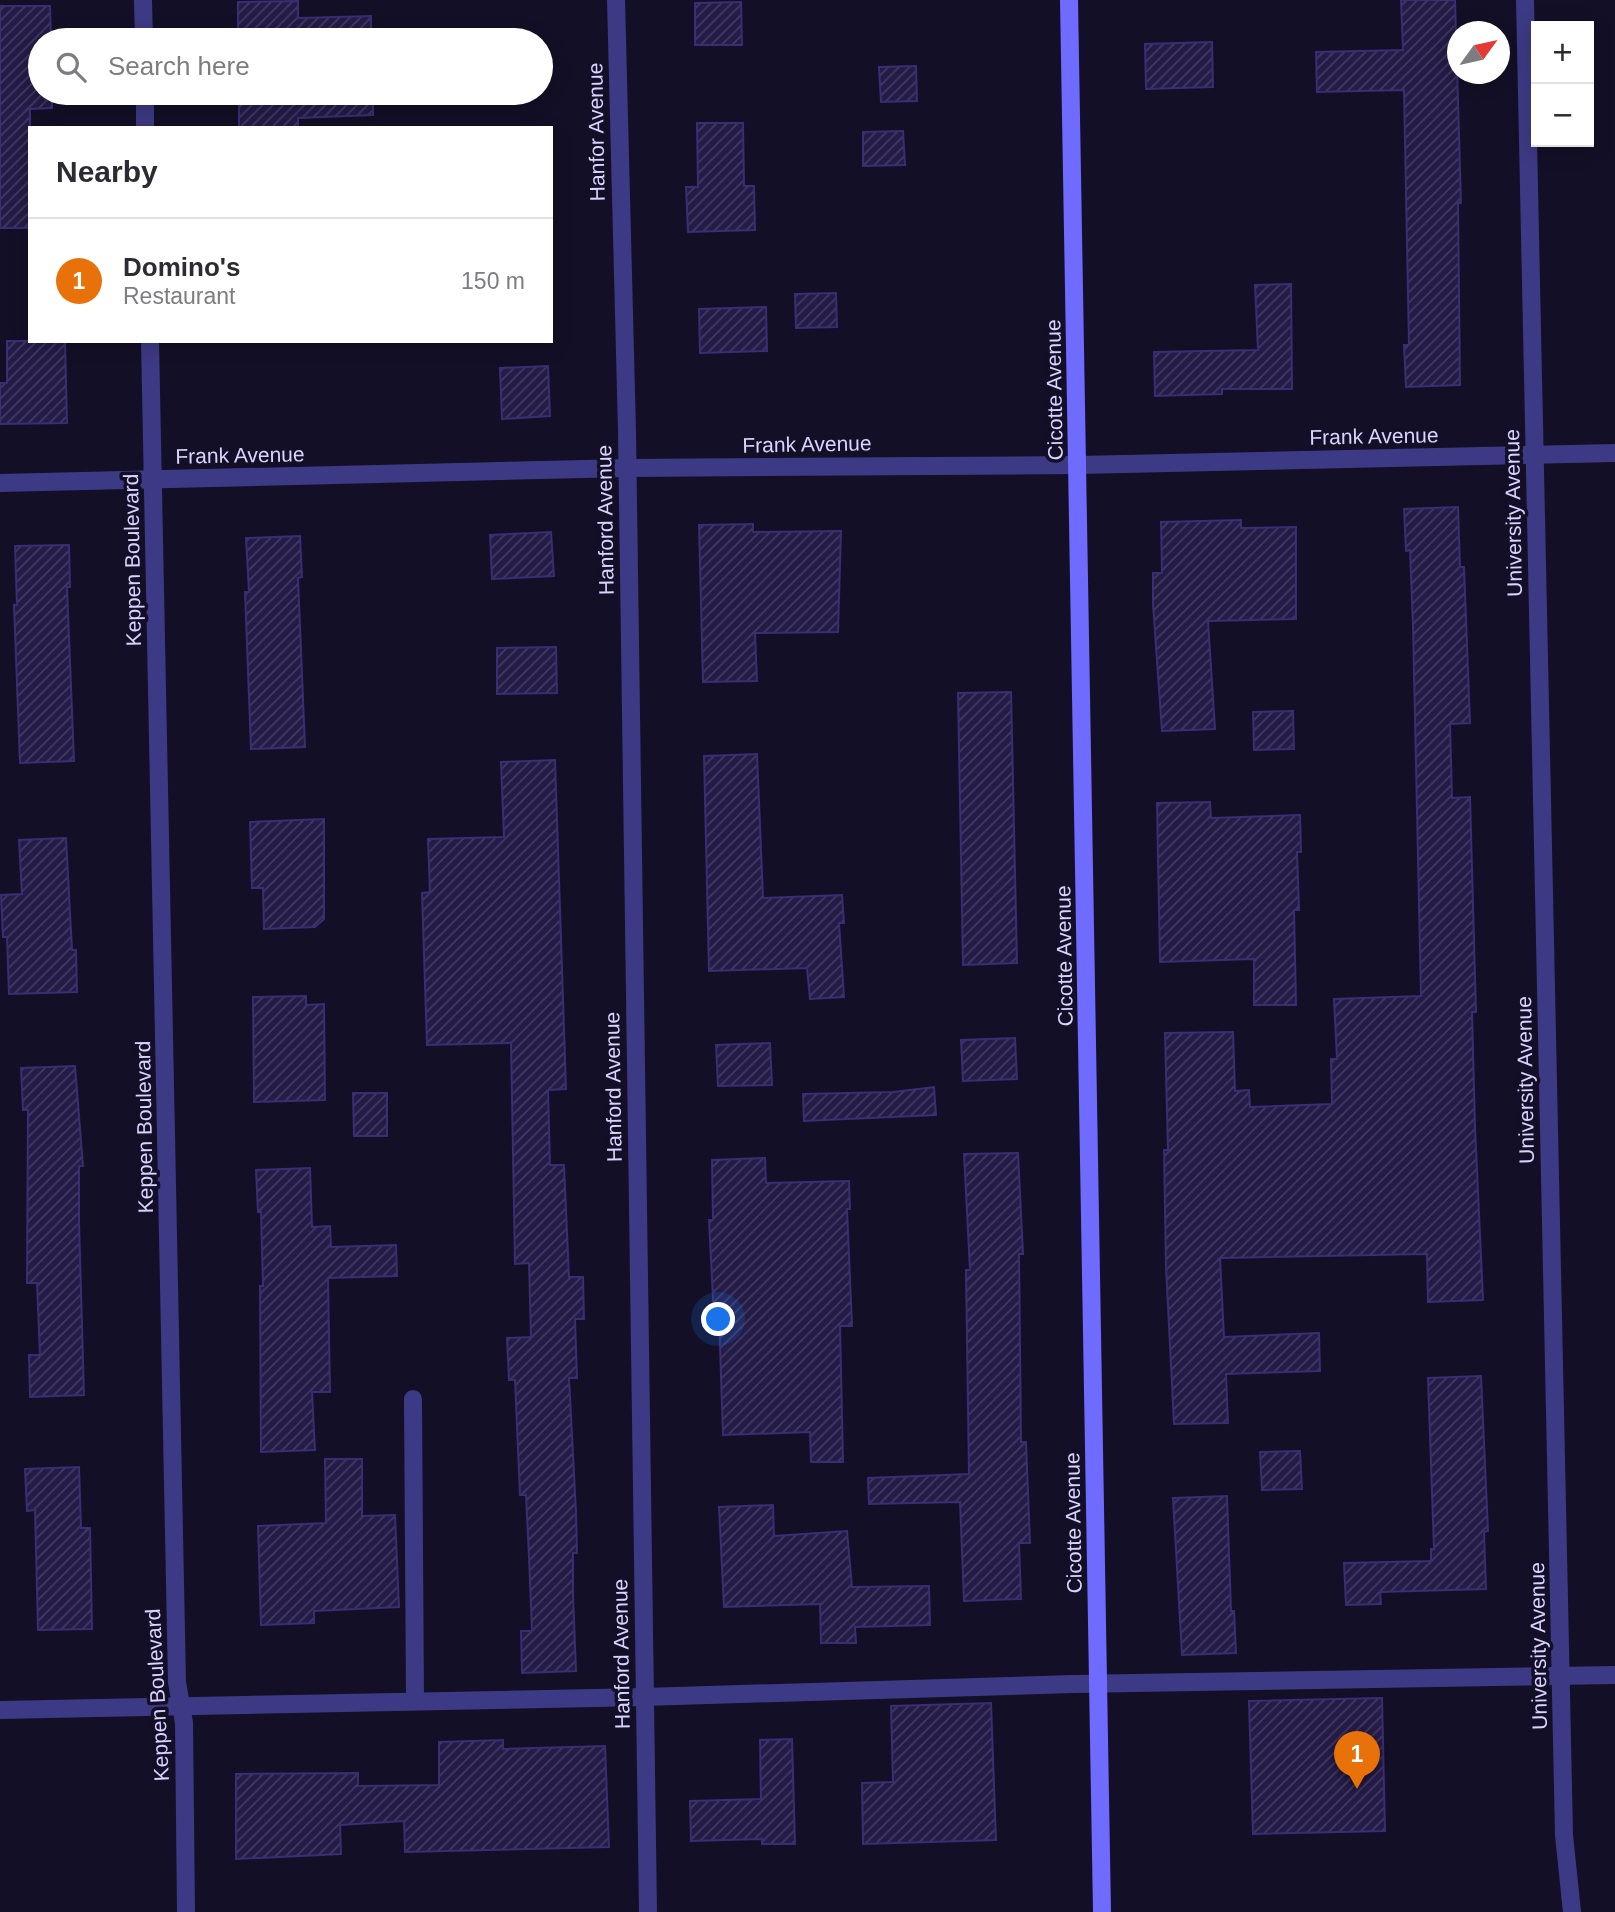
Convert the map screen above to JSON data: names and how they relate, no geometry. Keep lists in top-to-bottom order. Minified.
{"streets":{"street":["Hanfor Avenue","Cicotte Avenue","Frank Avenue","University Avenue","Hanford Avenue","Keppen Boulevard"]},"crossings":[["Hanfor Avenue","Hanford Avenue"],["Cicotte Avenue","Frank Avenue"],["Frank Avenue","University Avenue"],["Frank Avenue","Hanford Avenue"],["Frank Avenue","Keppen Boulevard"]],"north":"top right","page":{"map_buttons":["+","−"],"search":"Search here","heading":"Nearby","list":[{"mark":"1","name":"Domino's","note":"Restaurant","value":"150 m"}],"pins":"1"}}
